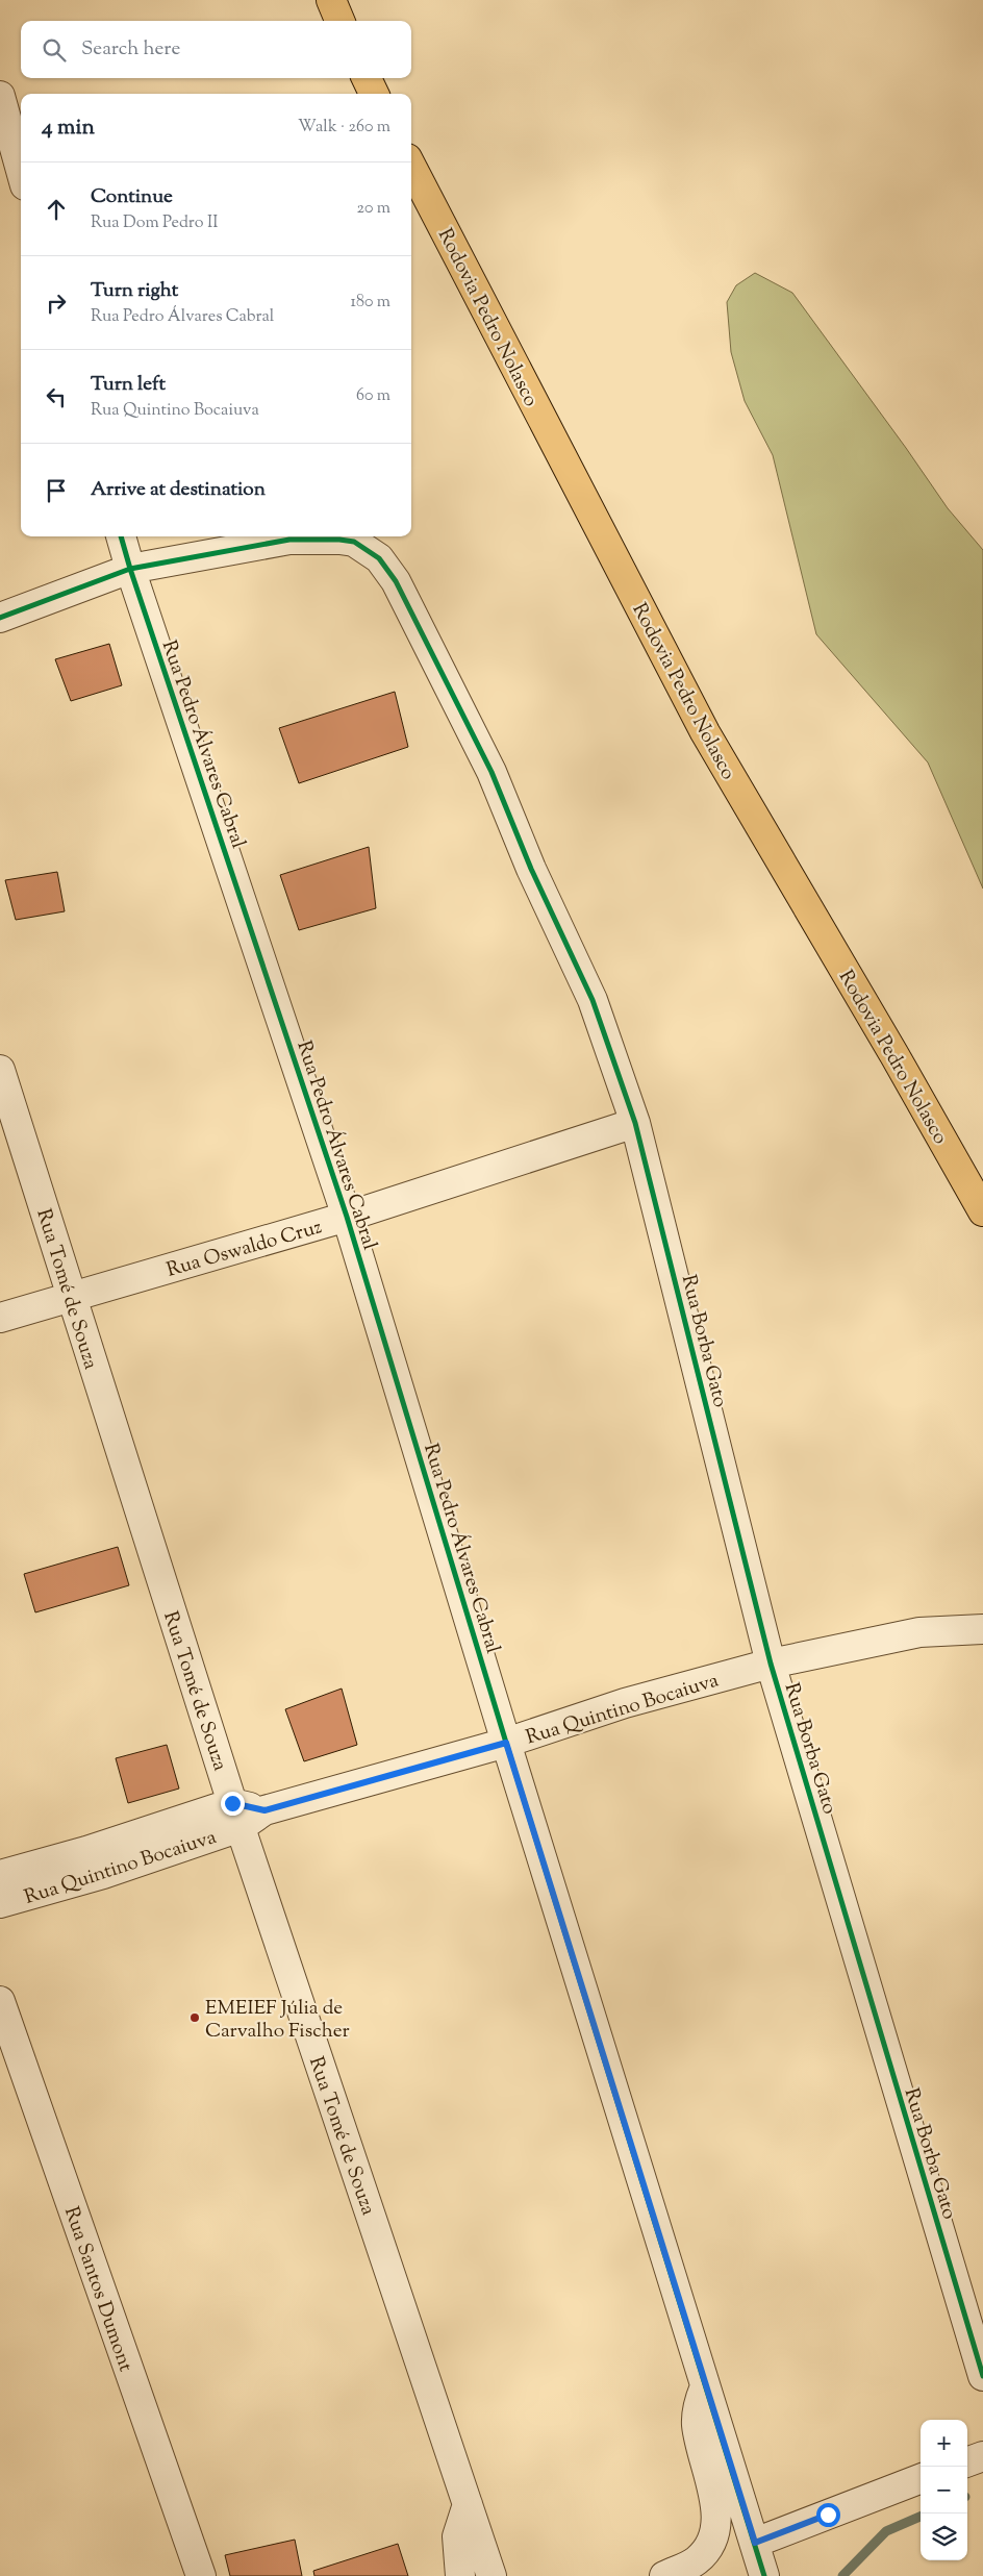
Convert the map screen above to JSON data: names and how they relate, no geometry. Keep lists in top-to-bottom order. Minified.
{"streets":{"highway":["Rodovia Pedro Nolasco"],"street":["Rua Pedro Álvares Cabral","Rua Oswaldo Cruz","Rua Tomé de Souza","Rua Borba Gato","Rua Quintino Bocaiuva","Rua Santos Dumont"]},"crossings":[["Rua Pedro Álvares Cabral","Rua Oswaldo Cruz"],["Rua Pedro Álvares Cabral","Rua Borba Gato"],["Rua Pedro Álvares Cabral","Rua Quintino Bocaiuva"],["Rua Oswaldo Cruz","Rua Tomé de Souza"],["Rua Oswaldo Cruz","Rua Borba Gato"],["Rua Tomé de Souza","Rua Quintino Bocaiuva"],["Rua Borba Gato","Rua Quintino Bocaiuva"]],"places":["EMEIEF Júlia de Carvalho Fischer"],"page":{"search":"Search here","heading":["4 min","Walk · 260 m"],"list":[["Continue","Rua Dom Pedro II","20 m"],["Turn right","Rua Pedro Álvares Cabral","180 m"],["Turn left","Rua Quintino Bocaiuva","60 m"],"Arrive at destination"],"map_buttons":["+","−"]}}
